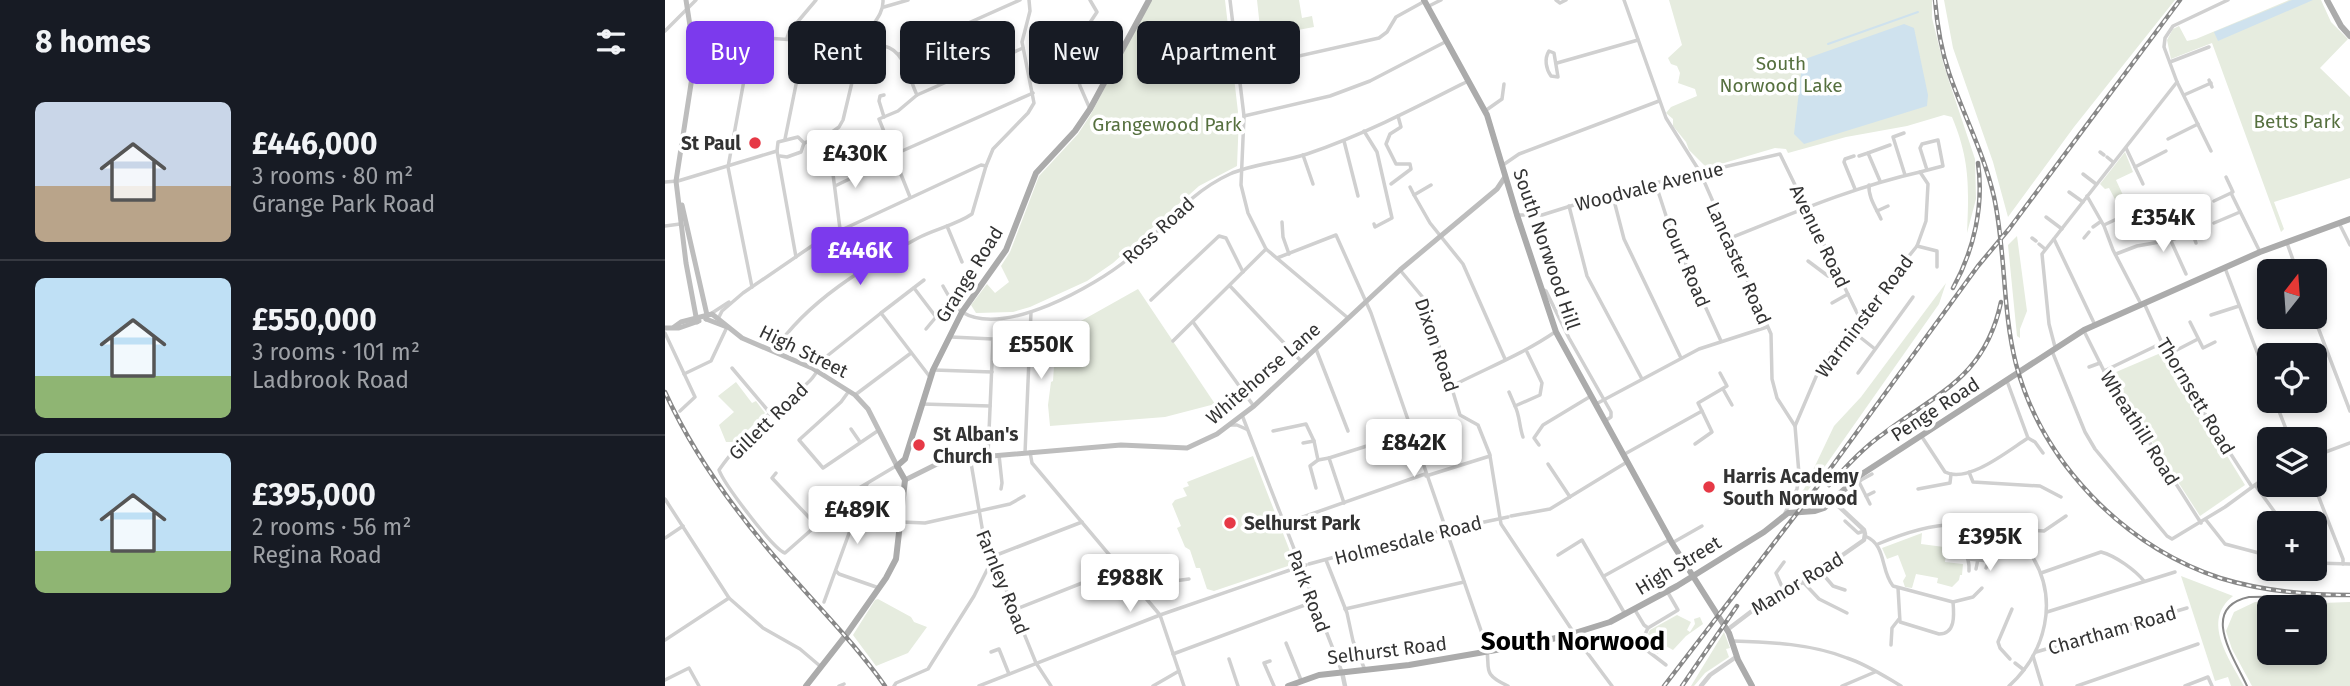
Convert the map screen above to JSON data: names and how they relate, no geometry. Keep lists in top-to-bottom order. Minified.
{"streets":{"main road":["South Norwood Hill","Grange Road","High Street","Whitehorse Lane","Penge Road","Selhurst Road"],"street":["Woodvale Avenue","Ross Road","Avenue Road","Court Road","Lancaster Road","Warminster Road","Dixon Road","Thornsett Road","Gillett Road","Wheathill Road","Holmesdale Road","Farnley Road","Manor Road","Park Road","Chartham Road"]},"crossings":[["Woodvale Avenue","Avenue Road"],["Woodvale Avenue","South Norwood Hill"],["Woodvale Avenue","Court Road"],["Woodvale Avenue","Lancaster Road"],["Ross Road","South Norwood Hill"],["Ross Road","Grange Road"],["Avenue Road","Warminster Road"],["South Norwood Hill","High Street"],["South Norwood Hill","Whitehorse Lane"],["South Norwood Hill","Holmesdale Road"],["South Norwood Hill","Manor Road"],["Lancaster Road","Warminster Road"],["Lancaster Road","High Street"],["Lancaster Road","Penge Road"],["Grange Road","High Street"],["Dixon Road","Whitehorse Lane"],["Dixon Road","Holmesdale Road"],["High Street","Whitehorse Lane"],["High Street","Penge Road"],["High Street","Gillett Road"],["High Street","Selhurst Road"],["Whitehorse Lane","Farnley Road"],["Whitehorse Lane","Park Road"],["Thornsett Road","Penge Road"],["Penge Road","Wheathill Road"],["Holmesdale Road","Farnley Road"],["Holmesdale Road","Park Road"],["Park Road","Selhurst Road"]],"districts":["South Norwood"],"parks":["South Norwood Lake","Betts Park","Grangewood Park"],"places":["St Paul","St Alban's Church","Harris Academy South Norwood","Selhurst Park"],"north":"top","page":{"heading":"8 homes","chip":["Buy","Rent","Filters","New","Apartment"],"list":[{"name":"£446,000","note":"3 rooms · 80 m² · Grange Park Road"},{"name":"£550,000","note":"3 rooms · 101 m² · Ladbrook Road"},{"name":"£395,000","note":"2 rooms · 56 m² · Regina Road"}],"price":["£430K","£354K","£446K","£550K","£842K","£489K","£395K","£988K"],"map_buttons":["+","−"]}}
